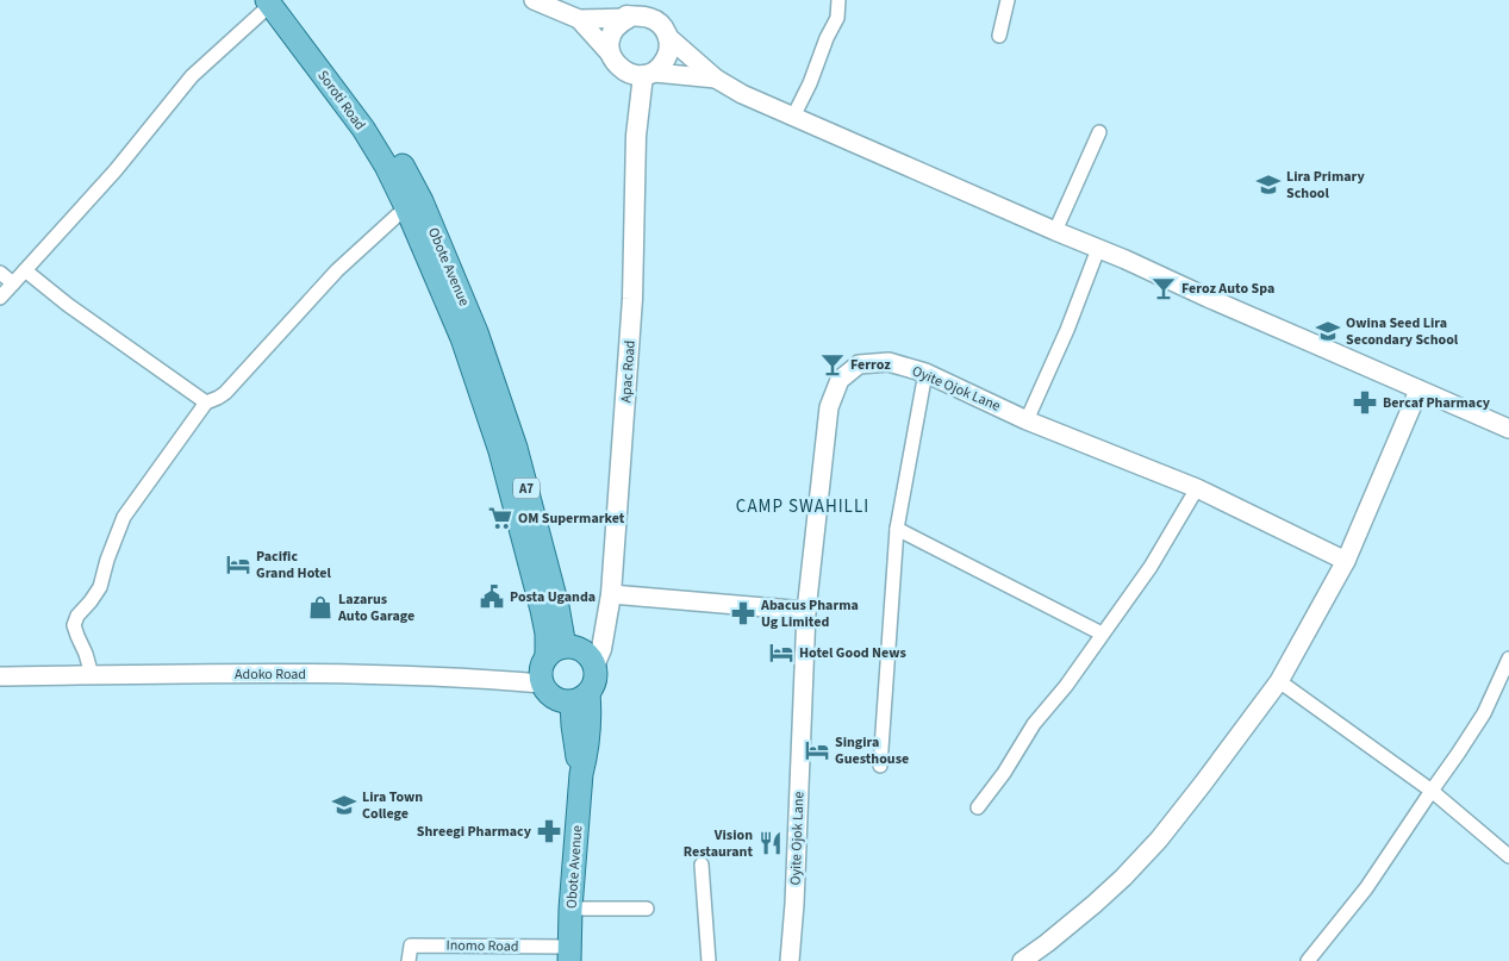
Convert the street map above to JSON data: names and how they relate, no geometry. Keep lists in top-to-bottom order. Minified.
{"streets":{"main road":["Soroti Road","Obote Avenue","Apac Road","A7"],"street":["Oyite Ojok Lane","Adoko Road","Inomo Road"]},"crossings":[["Soroti Road","Obote Avenue"],["Obote Avenue","Apac Road"],["Obote Avenue","A7"],["Obote Avenue","Adoko Road"],["Obote Avenue","Inomo Road"],["Apac Road","A7"],["Apac Road","Adoko Road"],["A7","Adoko Road"]],"districts":["CAMP SWAHILLI"],"places":{"school or university":["Lira Primary School","Owina Seed Lira Secondary School","Lira Town College"],"bar":["Feroz Auto Spa","Ferroz"],"pharmacy":["Bercaf Pharmacy","Abacus Pharma Ug Limited","Shreegi Pharmacy"],"supermarket":["OM Supermarket"],"hotel":["Pacific Grand Hotel","Hotel Good News","Singira Guesthouse"],"public building":["Posta Uganda"],"shop":["Lazarus Auto Garage"],"restaurant":["Vision Restaurant"]}}
